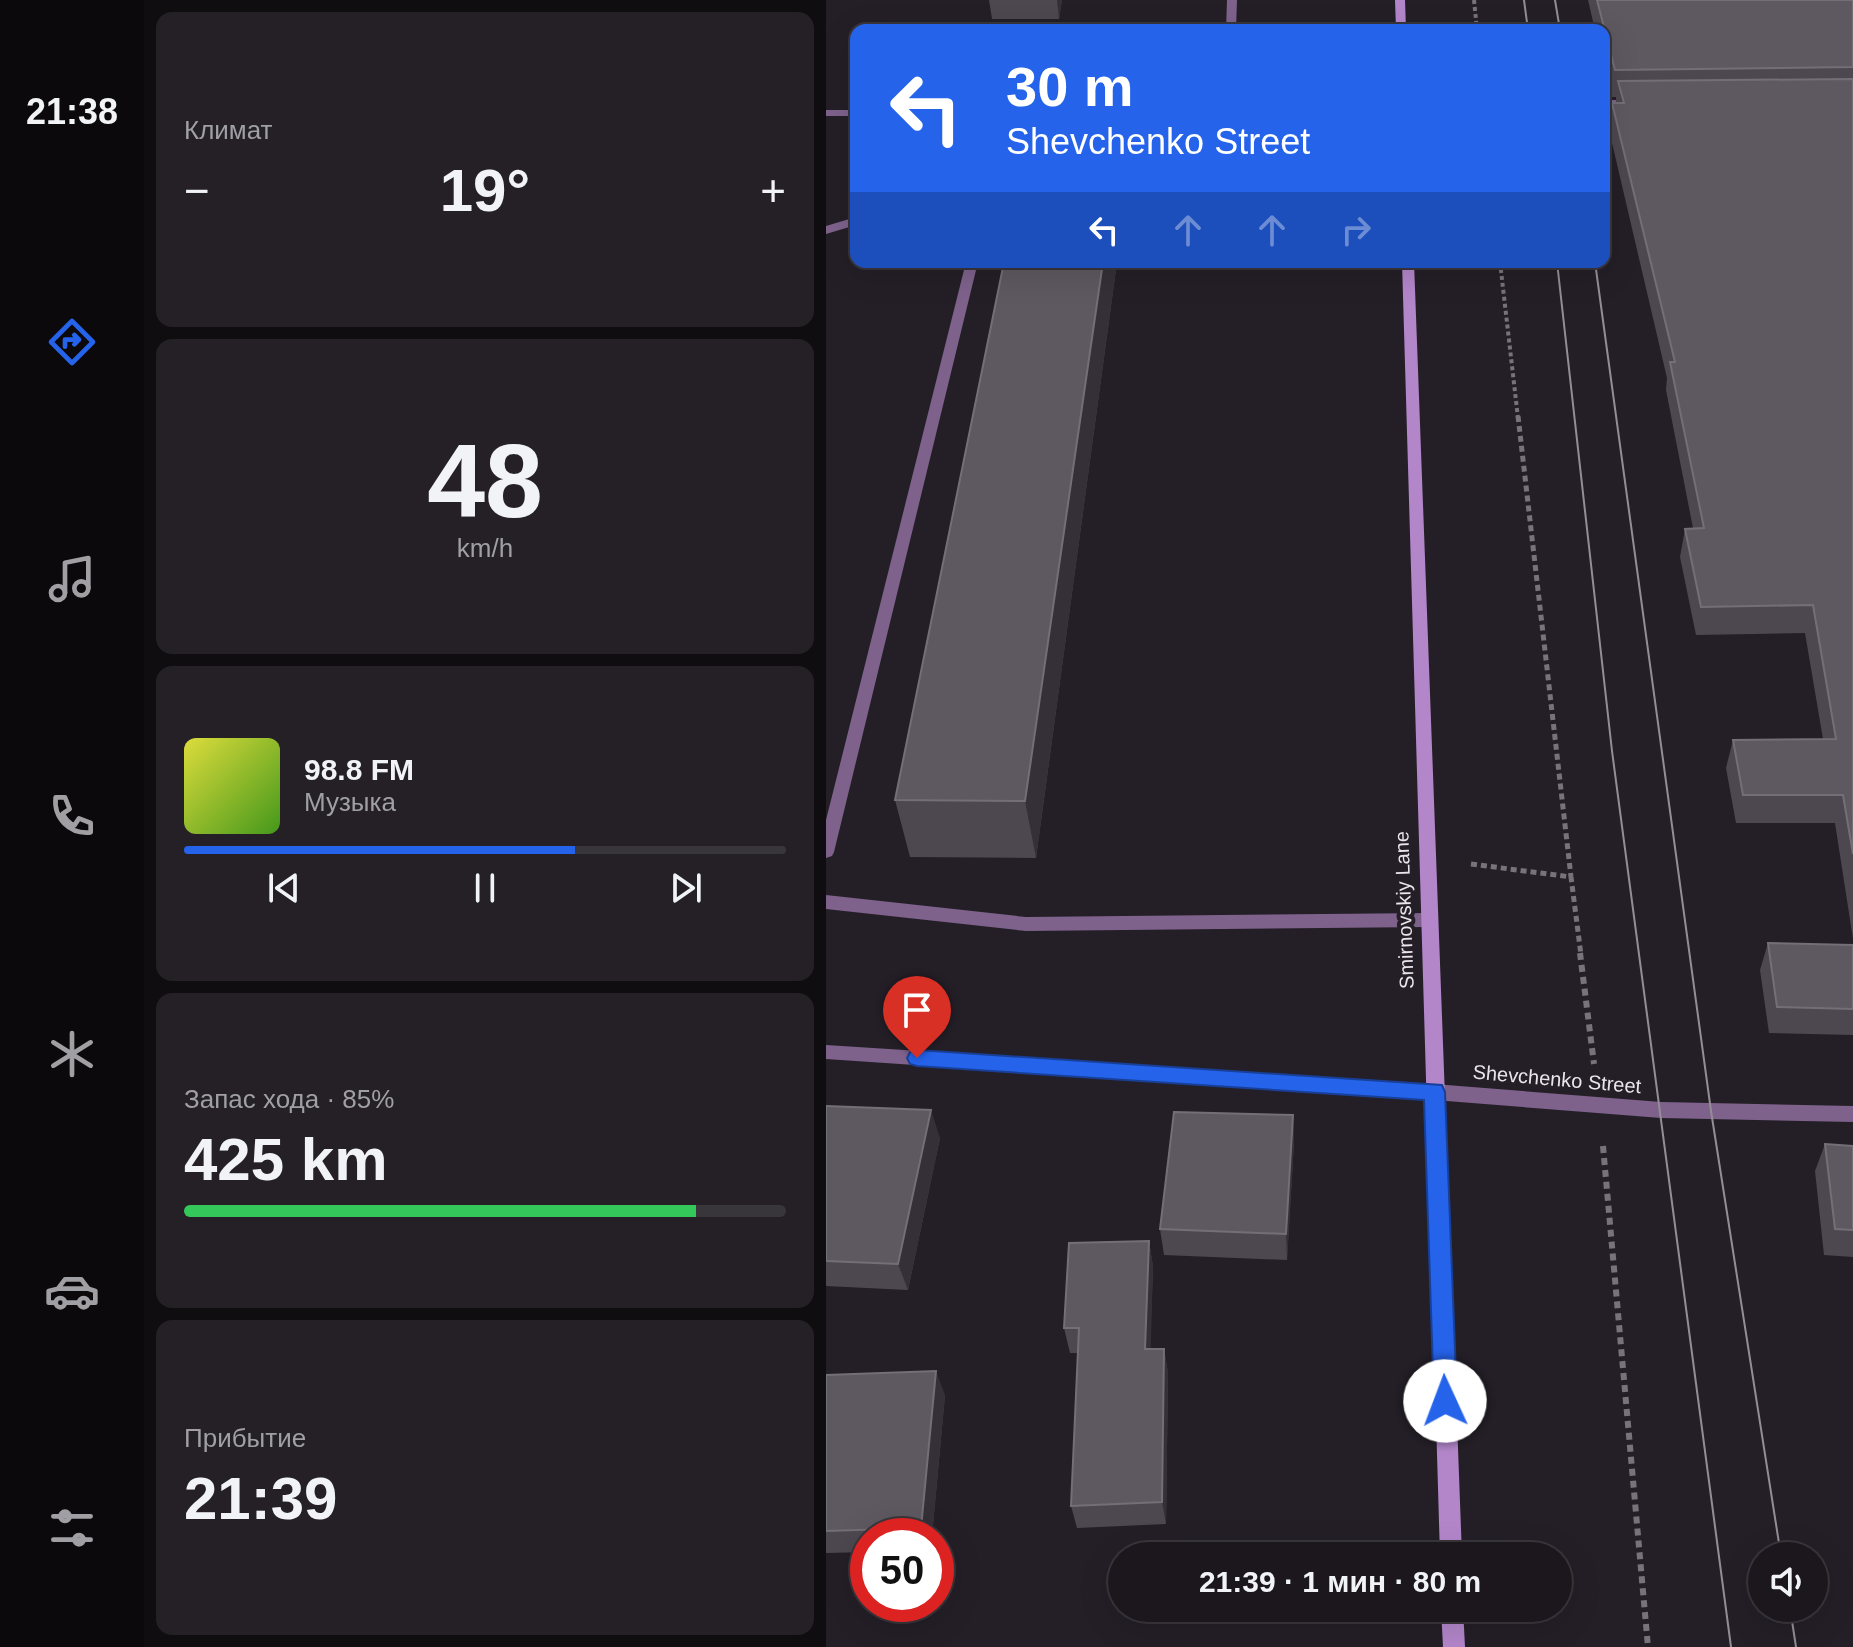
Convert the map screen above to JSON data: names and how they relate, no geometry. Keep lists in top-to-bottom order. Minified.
{"streets":{"main road":["Smirnovskiy Lane"],"street":["Shevchenko Street"]},"crossings":[["Smirnovskiy Lane","Shevchenko Street"]],"page":{"tabs":"21:38","tile":["Климат",["48","km/h"],["Запас хода · 85%","425 km"],["Прибытие","21:39"]],"turn":["30 m","Shevchenko Street"],"heat":["−","19°","+"],"song":["98.8 FM","Музыка"],"limit":"50","trip":"21:39 · 1 мин · 80 m"}}
